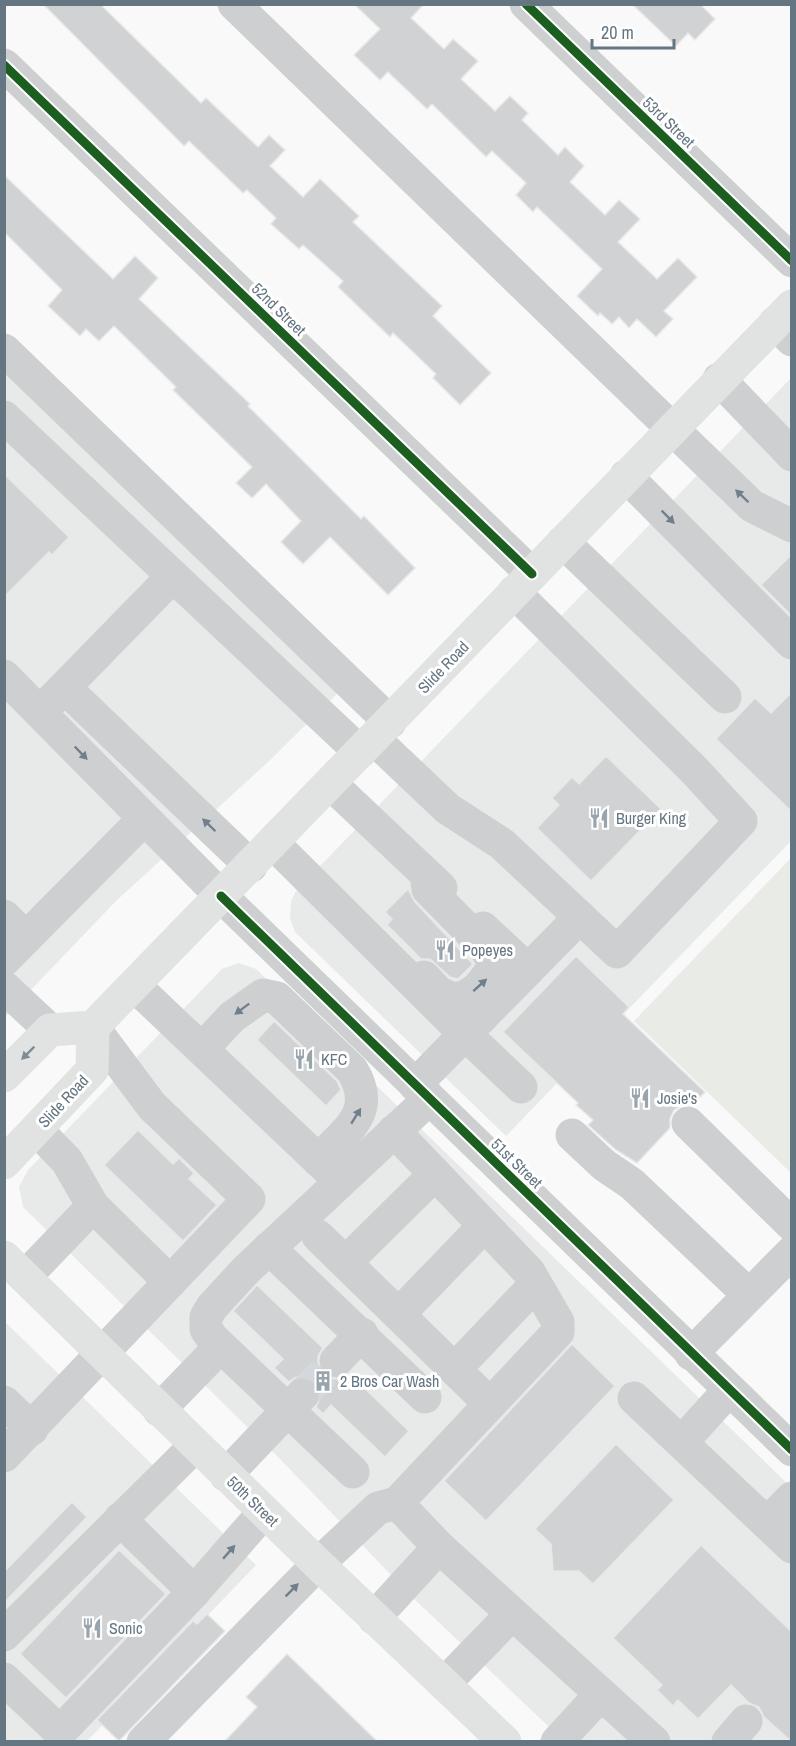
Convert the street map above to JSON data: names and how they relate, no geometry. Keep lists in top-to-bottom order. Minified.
{"streets":{"main road":["Slide Road","50th Street"],"street":["53rd Street","52nd Street","51st Street"]},"crossings":[["52nd Street","Slide Road"],["Slide Road","51st Street"]],"places":{"restaurant":["Burger King","Popeyes","KFC","Josie's","Sonic"],"building":["2 Bros Car Wash"]},"scale_bar":"20 m"}
